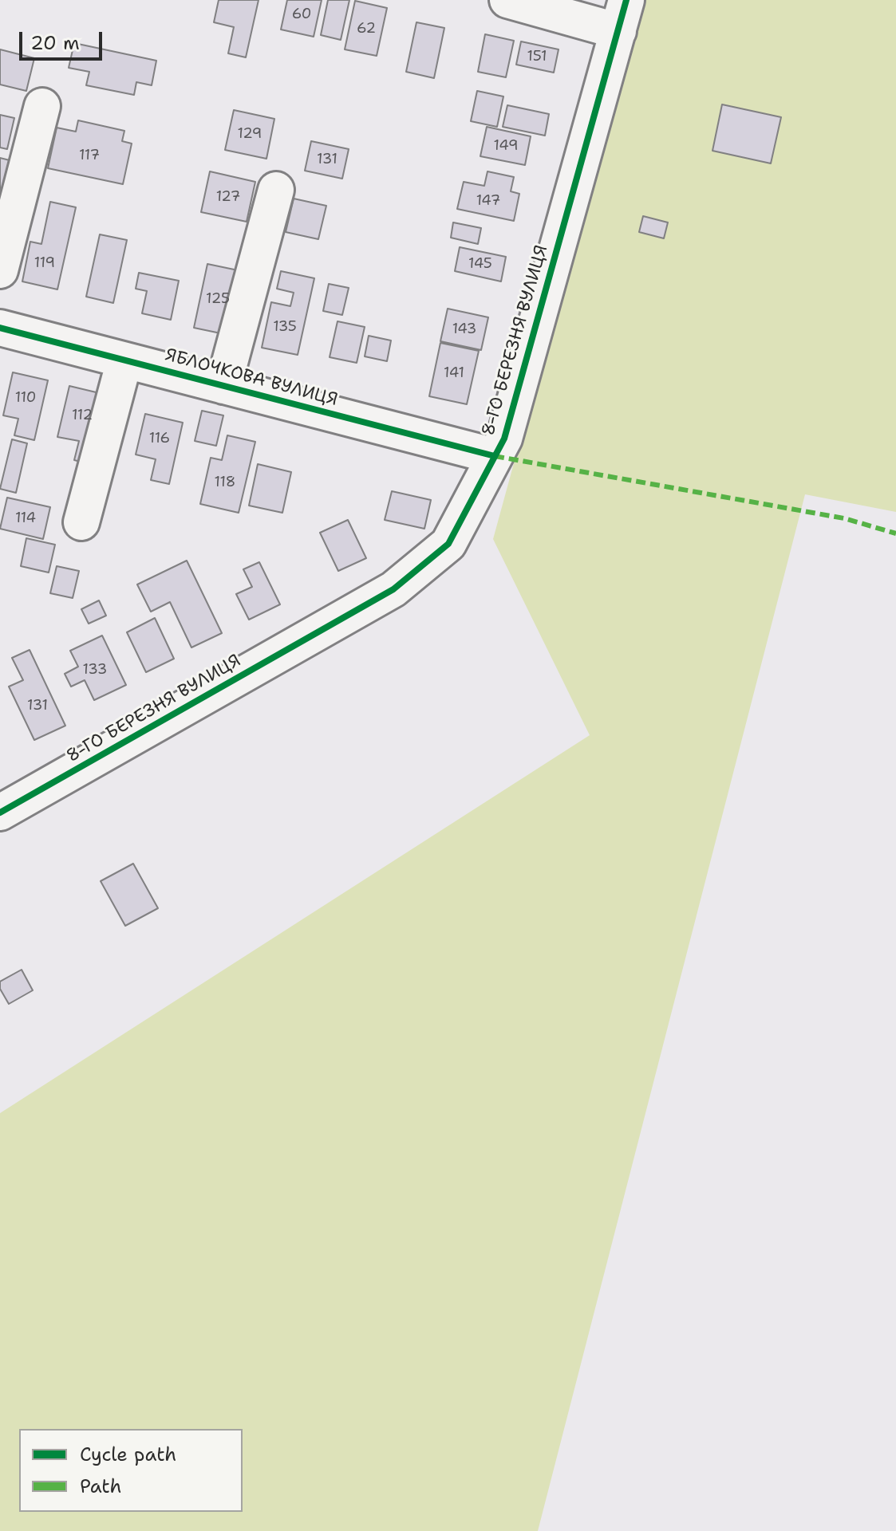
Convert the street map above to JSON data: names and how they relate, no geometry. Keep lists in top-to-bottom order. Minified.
{"streets":{"street":["8-ГО БЕРЕЗНЯ ВУЛИЦЯ","ЯБЛОЧКОВА ВУЛИЦЯ"]},"crossings":[["8-ГО БЕРЕЗНЯ ВУЛИЦЯ","ЯБЛОЧКОВА ВУЛИЦЯ"]],"house_numbers":["60","62","151","129","149","117","131","127","147","119","145","125","135","143","141","110","112","116","118","114","133","131"],"legend":["Cycle path","Path"],"scale_bar":"20 m"}
